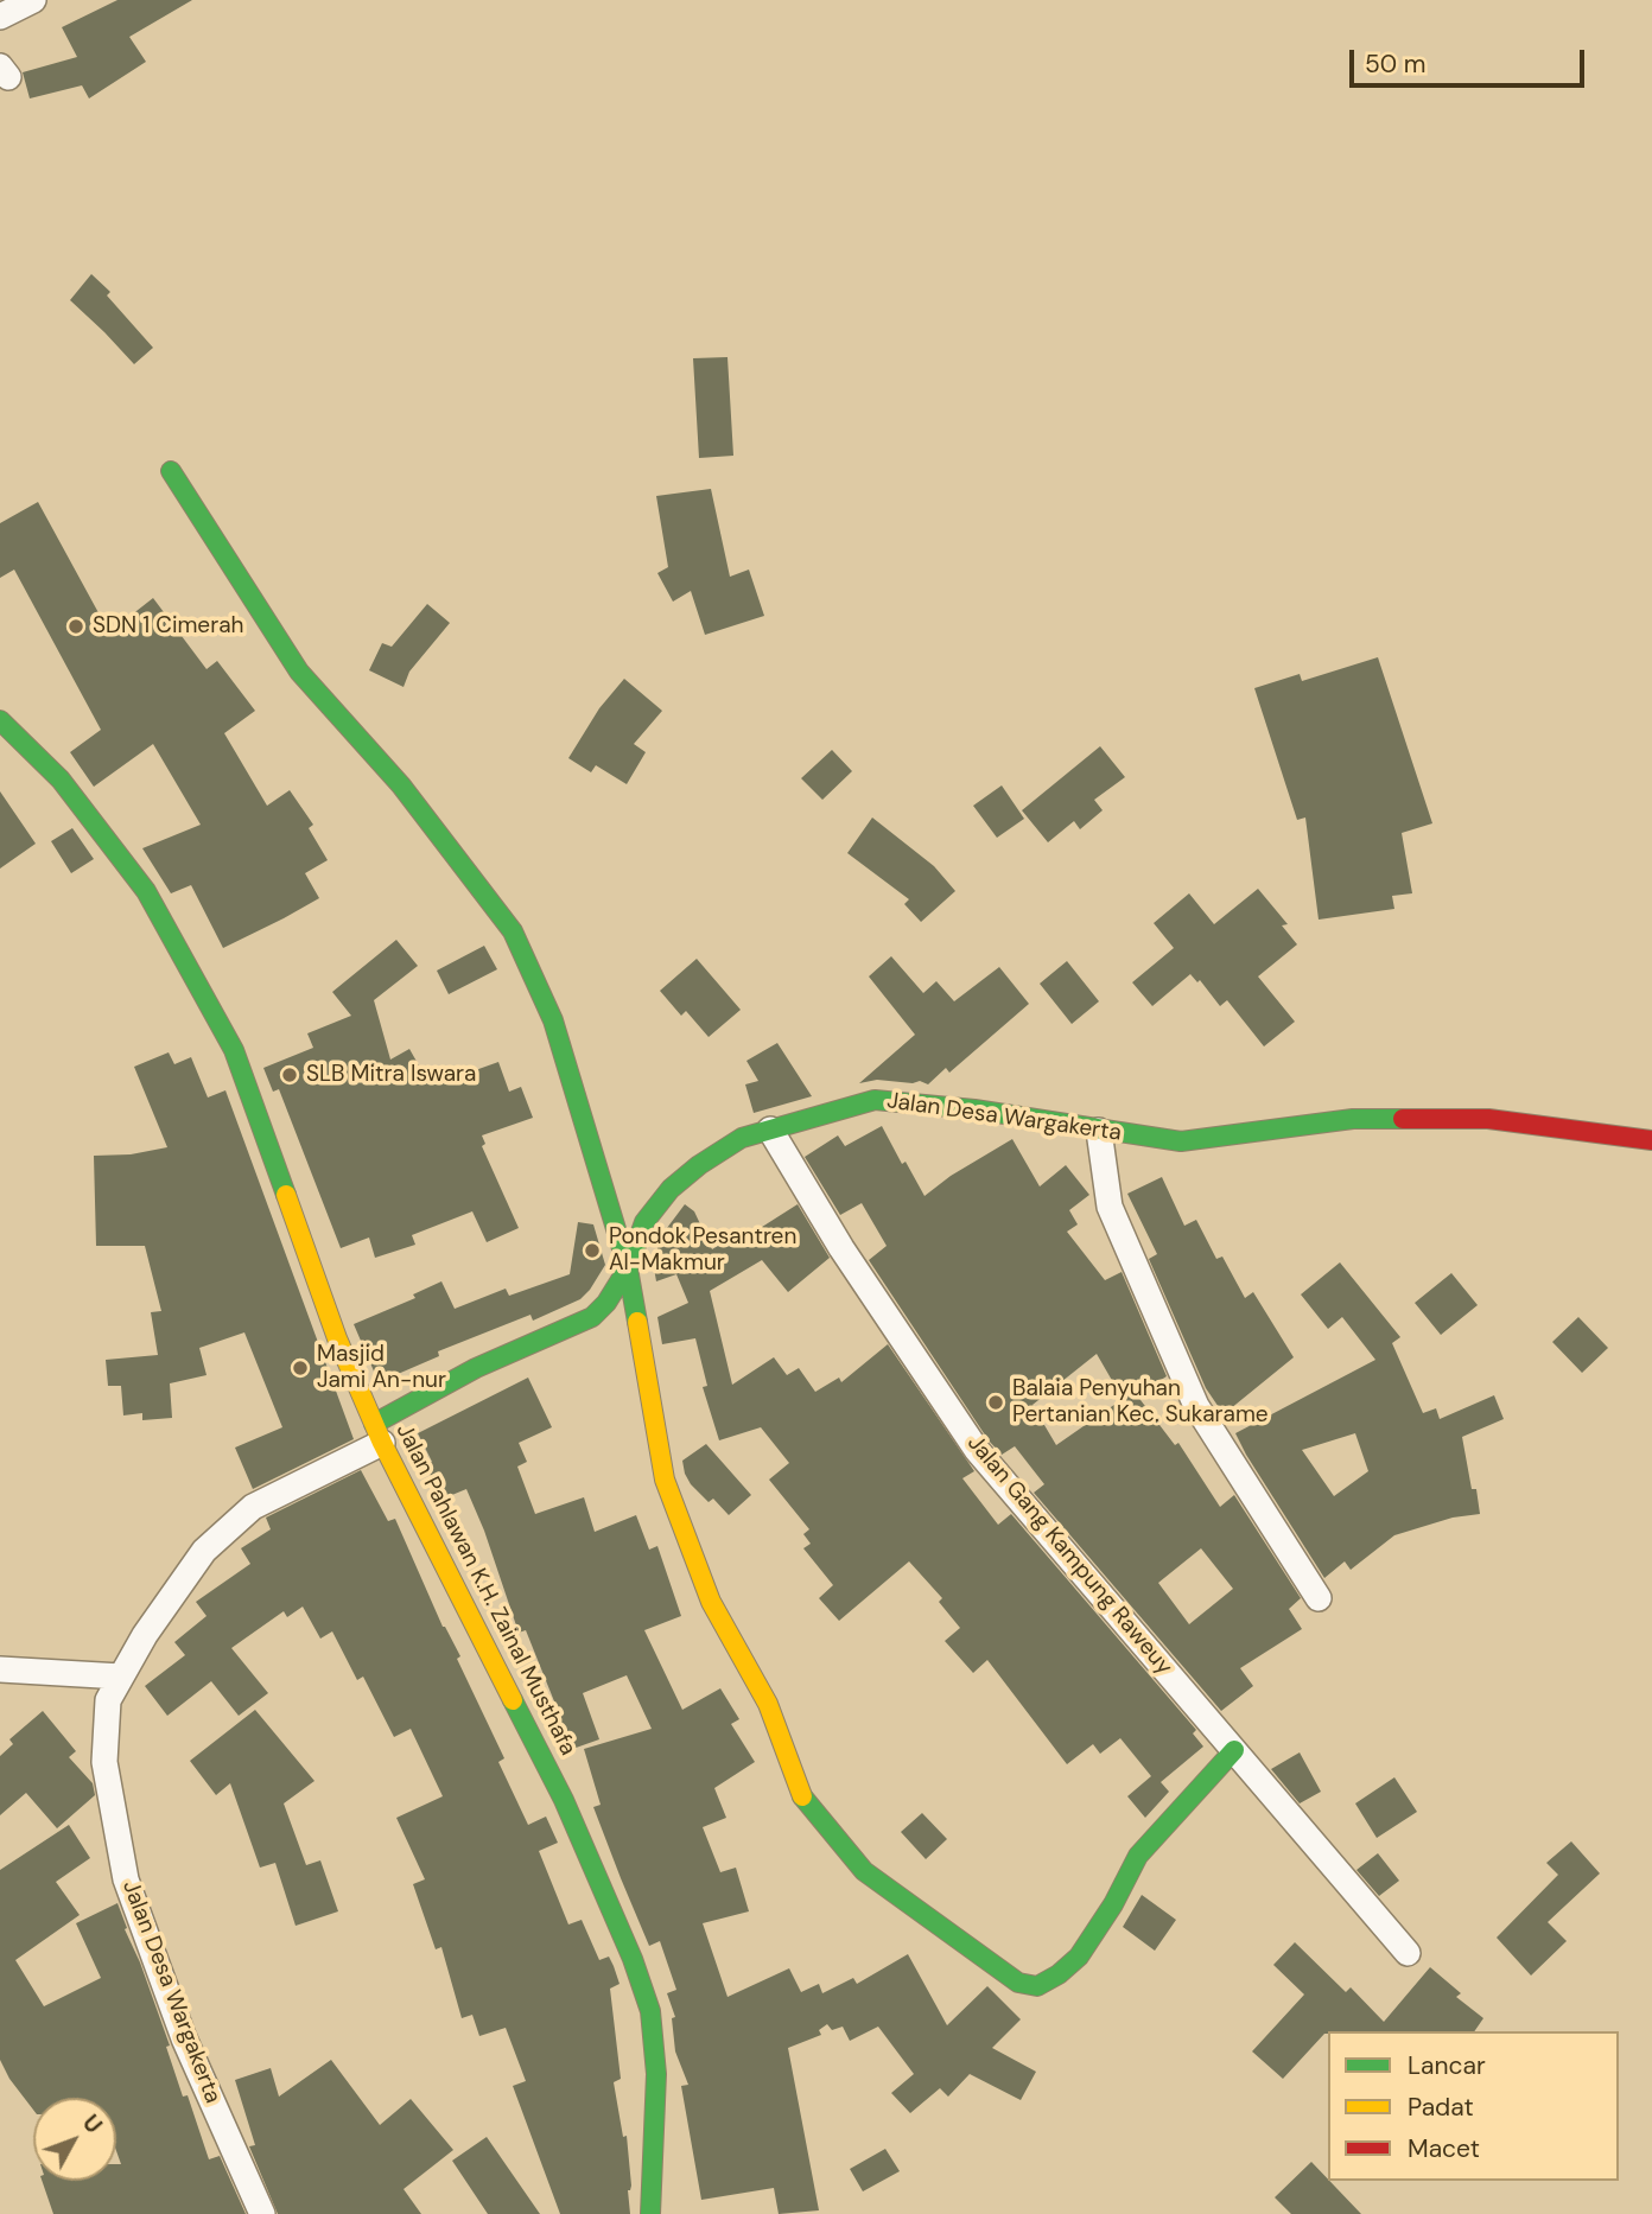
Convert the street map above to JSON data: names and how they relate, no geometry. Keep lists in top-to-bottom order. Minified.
{"streets":{"street":["Jalan Desa Wargakerta","Jalan Gang Kampung Raweuy","Jalan Pahlawan K.H. Zainal Musthafa"]},"crossings":[["Jalan Desa Wargakerta","Jalan Gang Kampung Raweuy"],["Jalan Desa Wargakerta","Jalan Pahlawan K.H. Zainal Musthafa"]],"places":["SDN 1 Cimerah","SLB Mitra Iswara","Pondok Pesantren Al-Makmur","Masjid Jami An-nur","Balaia Penyuhan Pertanian Kec. Sukarame"],"legend":["Lancar","Padat","Macet"],"scale_bar":"50 m","north":"top right"}
